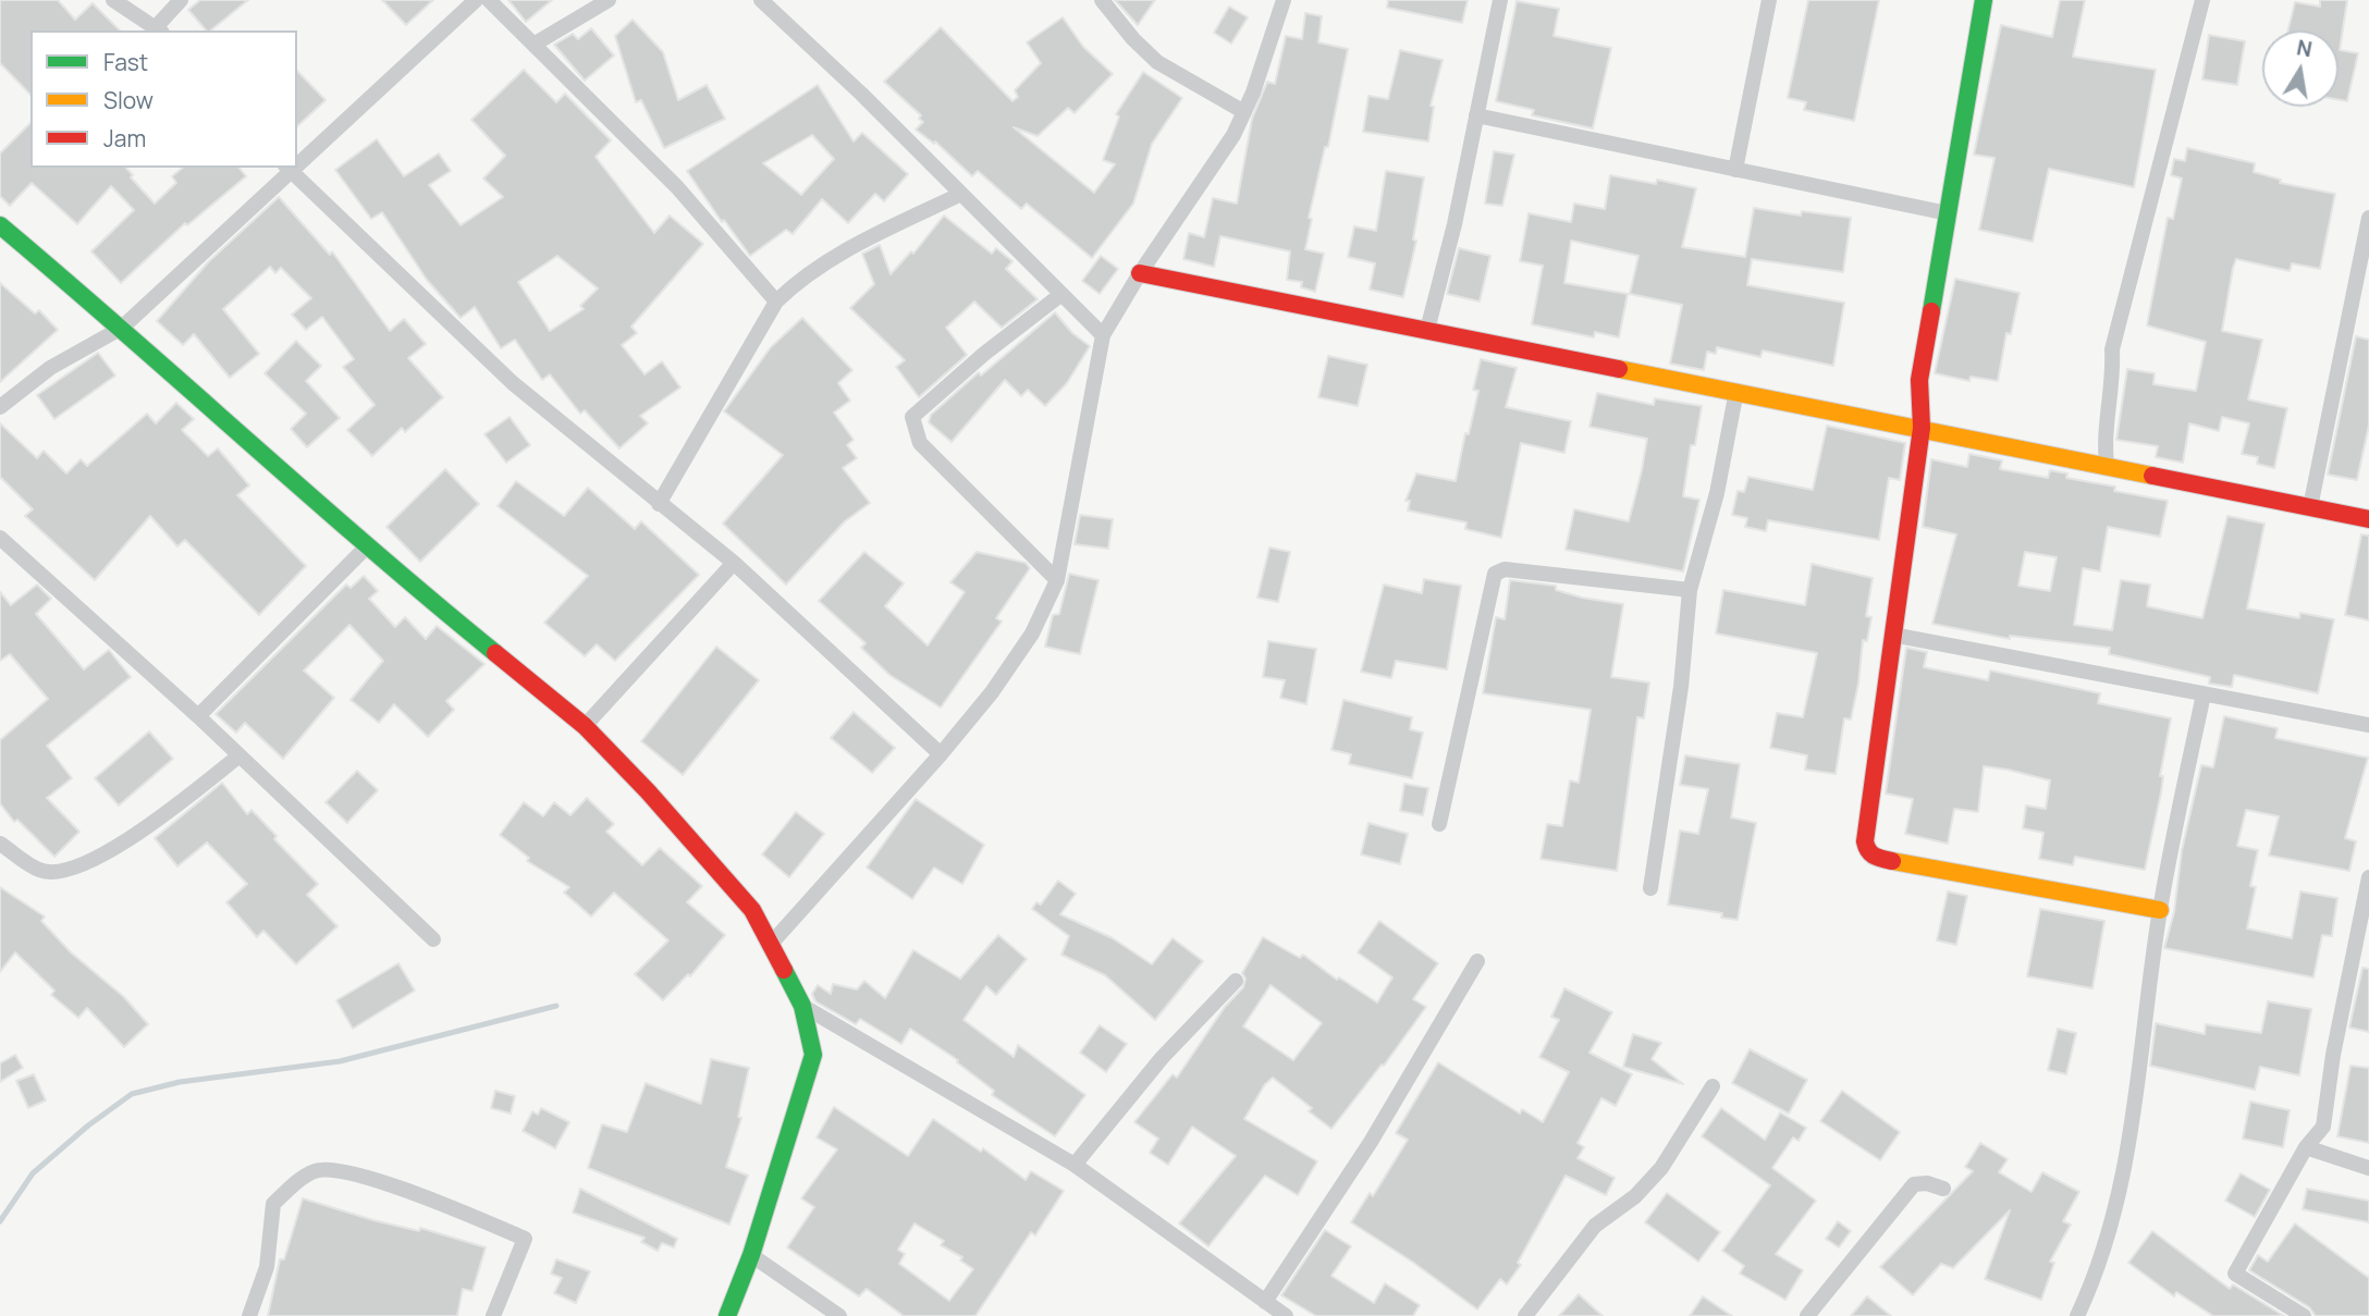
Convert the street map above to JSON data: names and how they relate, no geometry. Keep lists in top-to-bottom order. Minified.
{"legend":["Fast","Slow","Jam"],"north":"top"}
